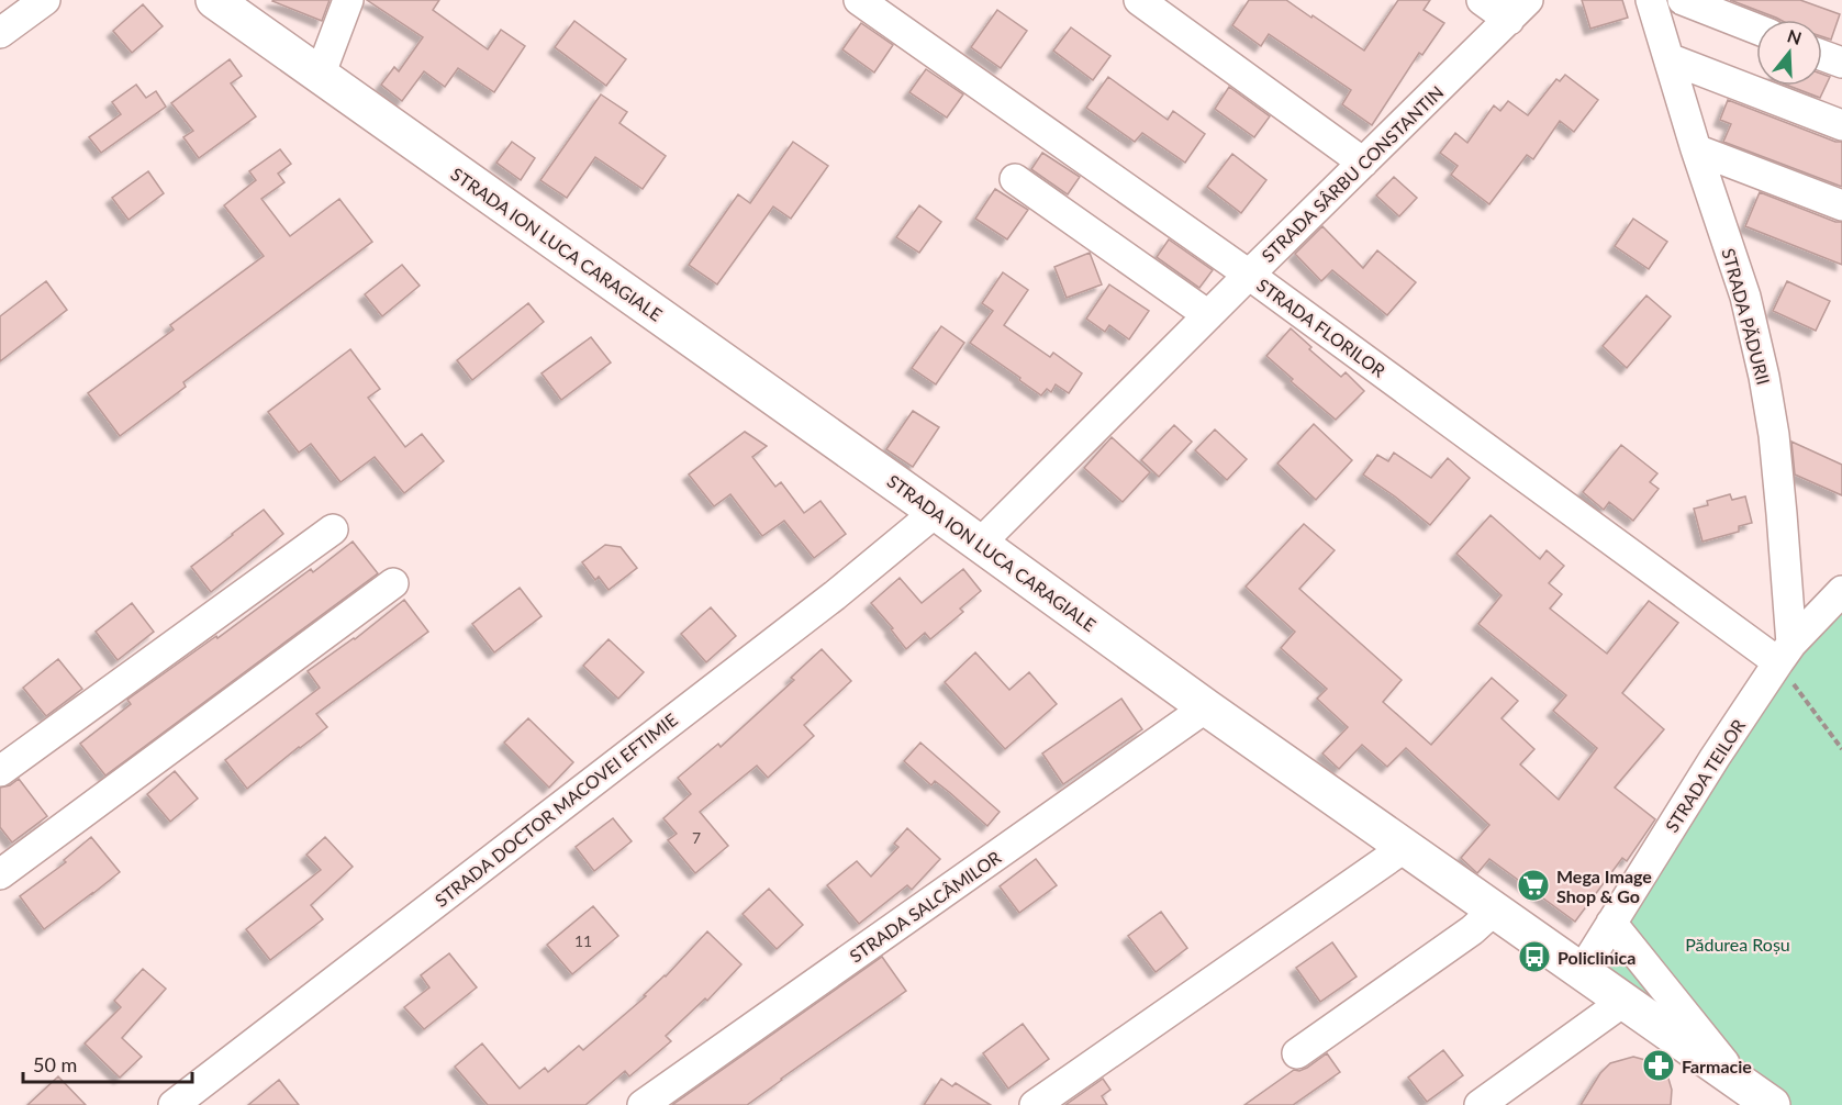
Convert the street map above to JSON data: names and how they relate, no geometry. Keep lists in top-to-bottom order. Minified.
{"streets":{"main road":["STRADA ION LUCA CARAGIALE"],"street":["STRADA SÂRBU CONSTANTIN","STRADA PĂDURII","STRADA FLORILOR","STRADA TEILOR","STRADA DOCTOR MACOVEI EFTIMIE","STRADA SALCÂMILOR"]},"crossings":[["STRADA SÂRBU CONSTANTIN","STRADA ION LUCA CARAGIALE"],["STRADA SÂRBU CONSTANTIN","STRADA FLORILOR"],["STRADA ION LUCA CARAGIALE","STRADA TEILOR"],["STRADA ION LUCA CARAGIALE","STRADA DOCTOR MACOVEI EFTIMIE"],["STRADA ION LUCA CARAGIALE","STRADA SALCÂMILOR"],["STRADA PĂDURII","STRADA FLORILOR"],["STRADA PĂDURII","STRADA TEILOR"],["STRADA FLORILOR","STRADA TEILOR"]],"parks":["Pădurea Roșu"],"places":{"supermarket":["Mega Image Shop & Go"],"bus stop":["Policlinica"],"pharmacy":["Farmacie"]},"house_numbers":["7","11"],"scale_bar":"50 m","north":"top"}
